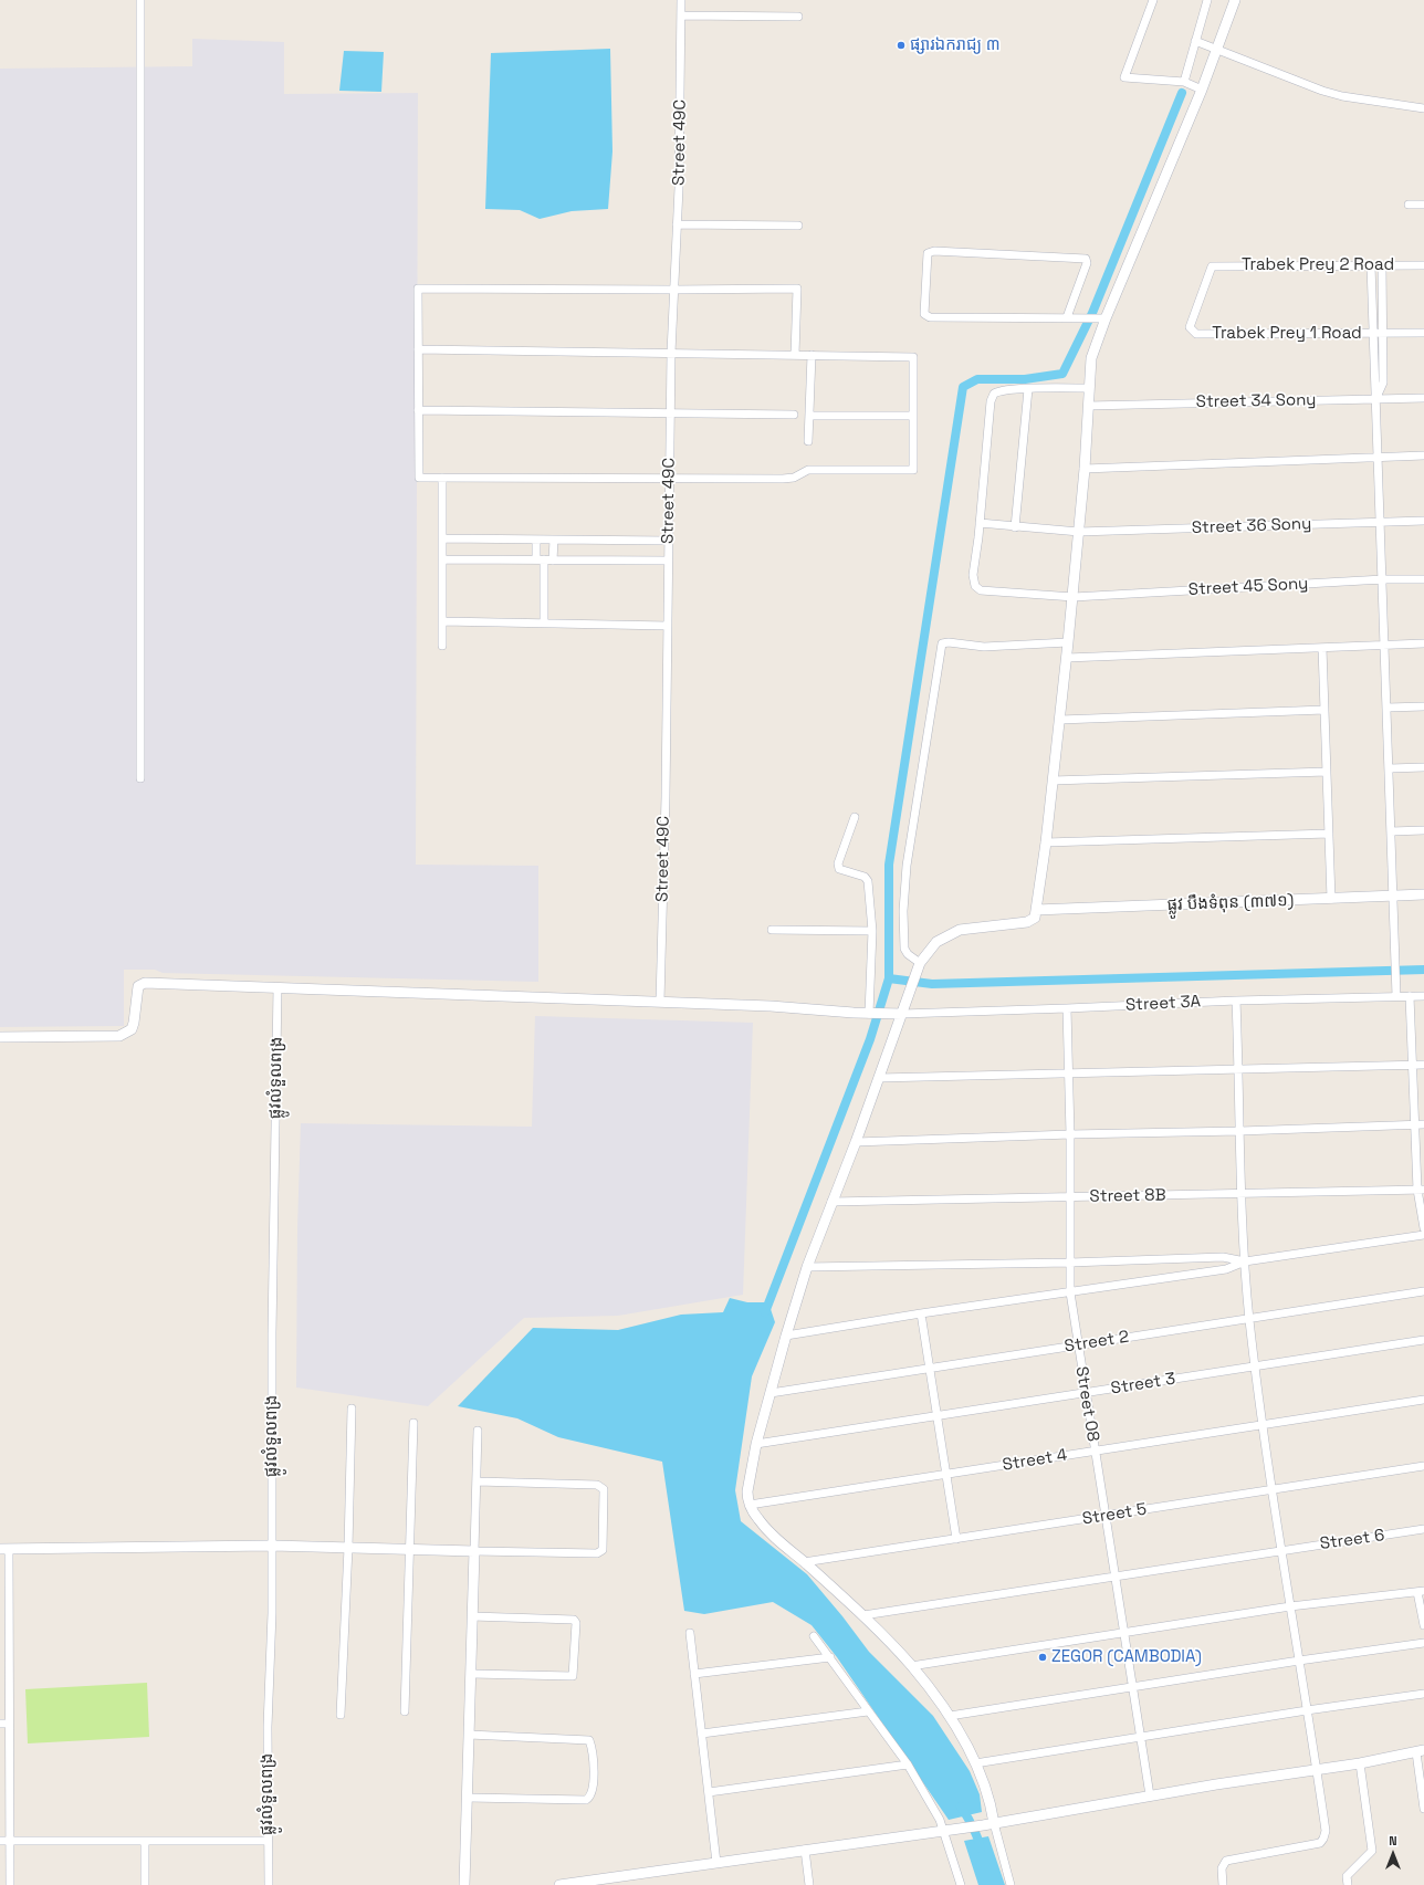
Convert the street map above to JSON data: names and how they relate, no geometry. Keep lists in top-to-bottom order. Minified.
{"streets":{"street":["Street 49C","Trabek Prey 2 Road","Trabek Prey 1 Road","Street 34 Sony","Street 36 Sony","Street 45 Sony","ផ្លូវ បឹងទំពុន (៣៧១)","Street 3A","ផ្លូវលំទួលពង្រ","Street 8B","Street 2","Street 3","Street 08","Street 4","Street 5","Street 6"]},"crossings":[["Trabek Prey 2 Road","Trabek Prey 1 Road"],["Street 36 Sony","Street 45 Sony"],["Street 3A","Street 08"],["Street 8B","Street 08"],["Street 2","Street 08"],["Street 3","Street 08"],["Street 08","Street 4"],["Street 08","Street 5"],["Street 08","Street 6"]],"places":["ផ្សារឯករាជ្យ ៣","ZEGOR (CAMBODIA)"],"north":"top"}
